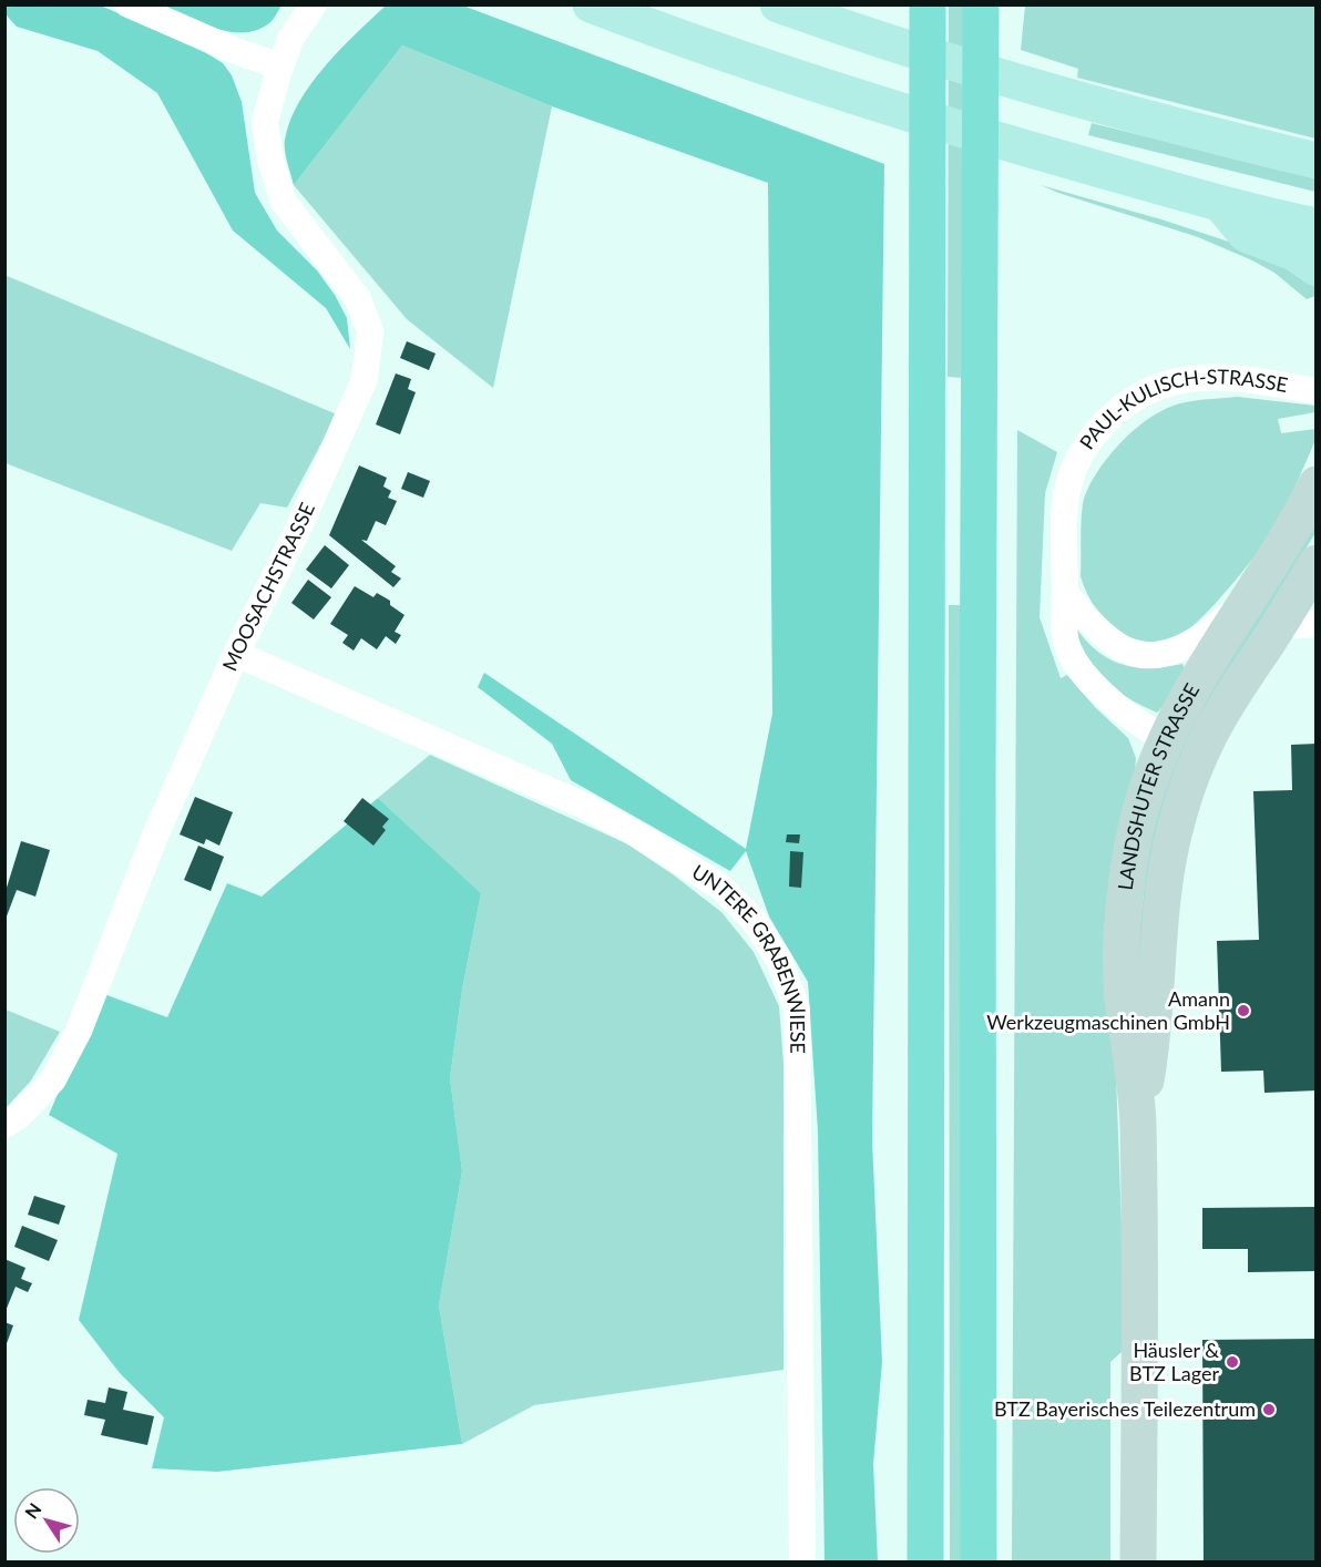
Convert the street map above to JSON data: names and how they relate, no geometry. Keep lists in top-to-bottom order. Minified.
{"streets":{"main road":["LANDSHUTER STRASSE"],"street":["PAUL-KULISCH-STRASSE","MOOSACHSTRASSE","UNTERE GRABENWIESE"]},"crossings":[["PAUL-KULISCH-STRASSE","LANDSHUTER STRASSE"],["MOOSACHSTRASSE","UNTERE GRABENWIESE"]],"places":["Amann Werkzeugmaschinen GmbH","Häusler & BTZ Lager","BTZ Bayerisches Teilezentrum"],"north":"top left"}
